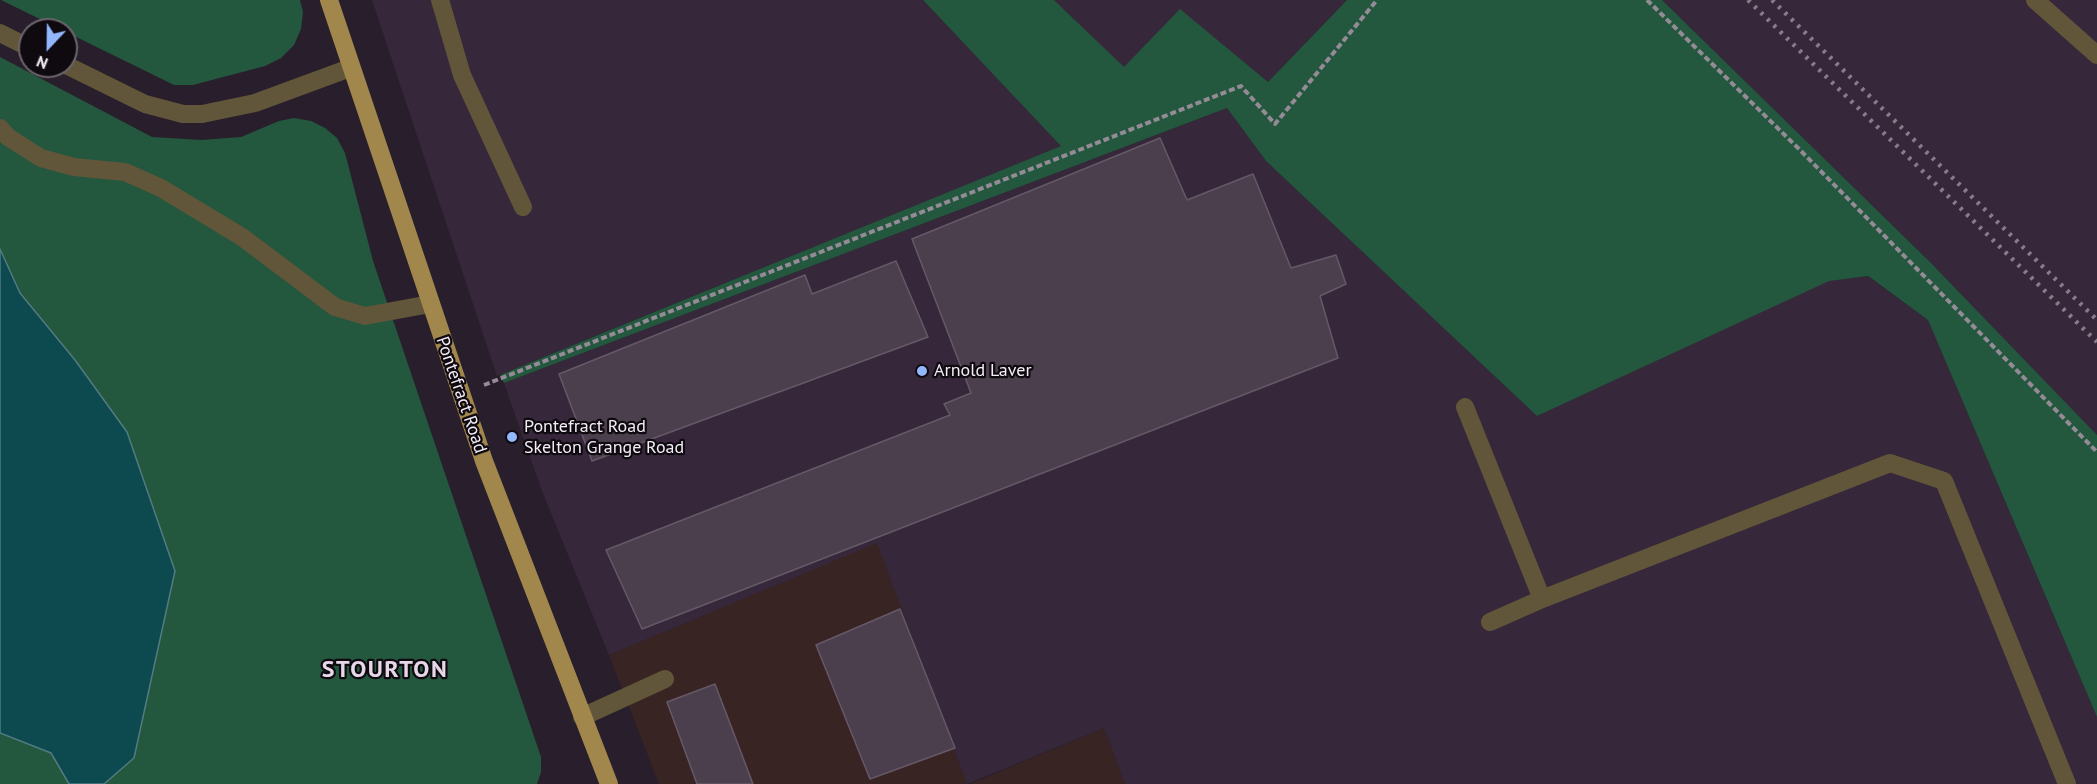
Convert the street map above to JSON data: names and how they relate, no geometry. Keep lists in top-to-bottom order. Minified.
{"streets":{"main road":["Pontefract Road"]},"districts":["STOURTON"],"places":["Arnold Laver","Pontefract Road Skelton Grange Road"],"north":"bottom"}
